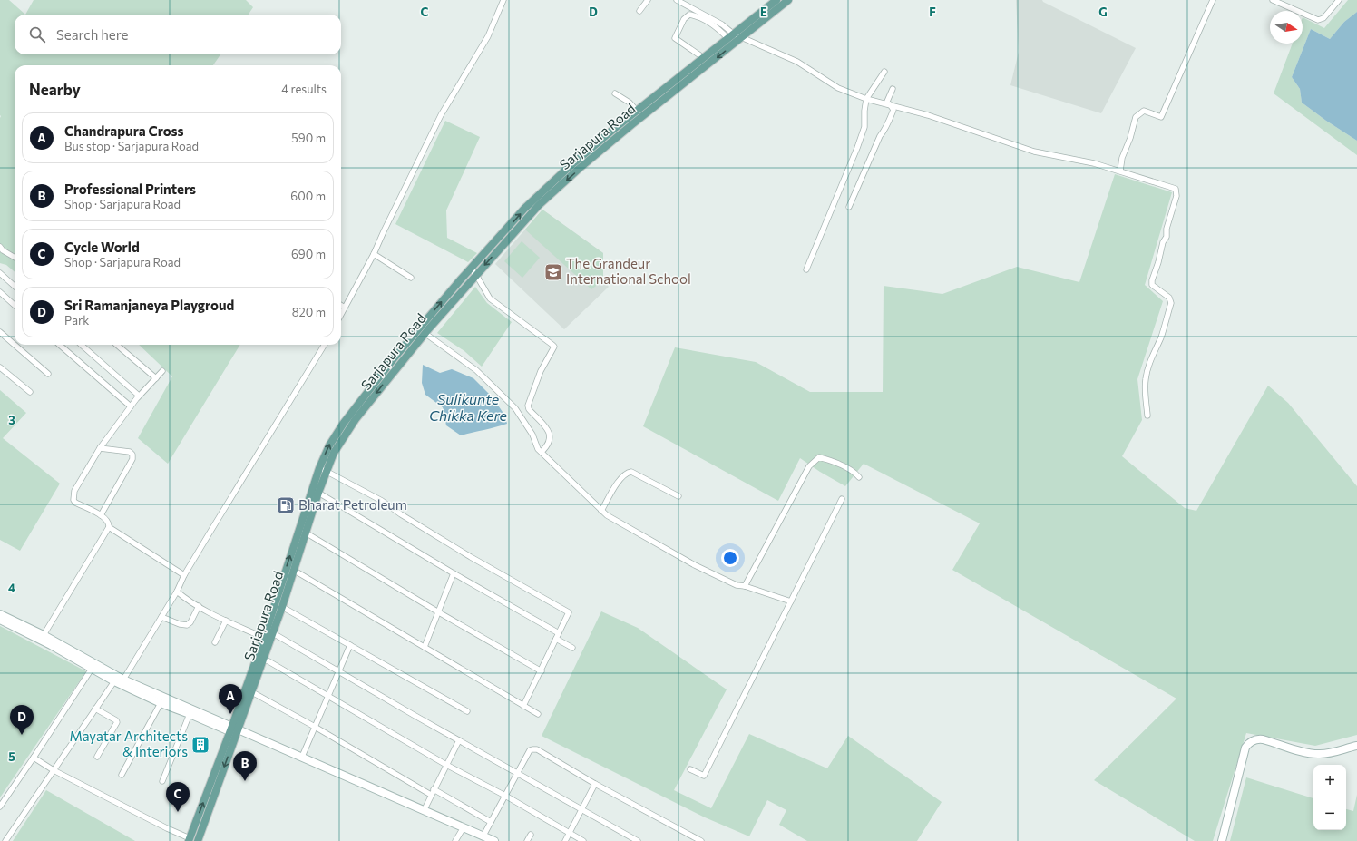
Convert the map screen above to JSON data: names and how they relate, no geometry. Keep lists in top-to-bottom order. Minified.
{"streets":{"main road":["Sarjapura Road"]},"water":["Sulikunte Chikka Kere"],"places":{"school or university":["The Grandeur International School"],"fuel station":["Bharat Petroleum"],"building":["Mayatar Architects & Interiors"]},"north":"right","page":{"search":"Search here","heading":["Nearby","4 results"],"list":[{"mark":"A","name":"Chandrapura Cross","note":"Bus stop · Sarjapura Road","value":"590 m"},{"mark":"B","name":"Professional Printers","note":"Shop · Sarjapura Road","value":"600 m"},{"mark":"C","name":"Cycle World","note":"Shop · Sarjapura Road","value":"690 m"},{"mark":"D","name":"Sri Ramanjaneya Playgroud","note":"Park","value":"820 m"}],"pins":["A","D","B","C"],"map_buttons":["+","−"]},"grid":{"columns":["C","D","E","F","G"],"rows":["3","4","5"]}}
